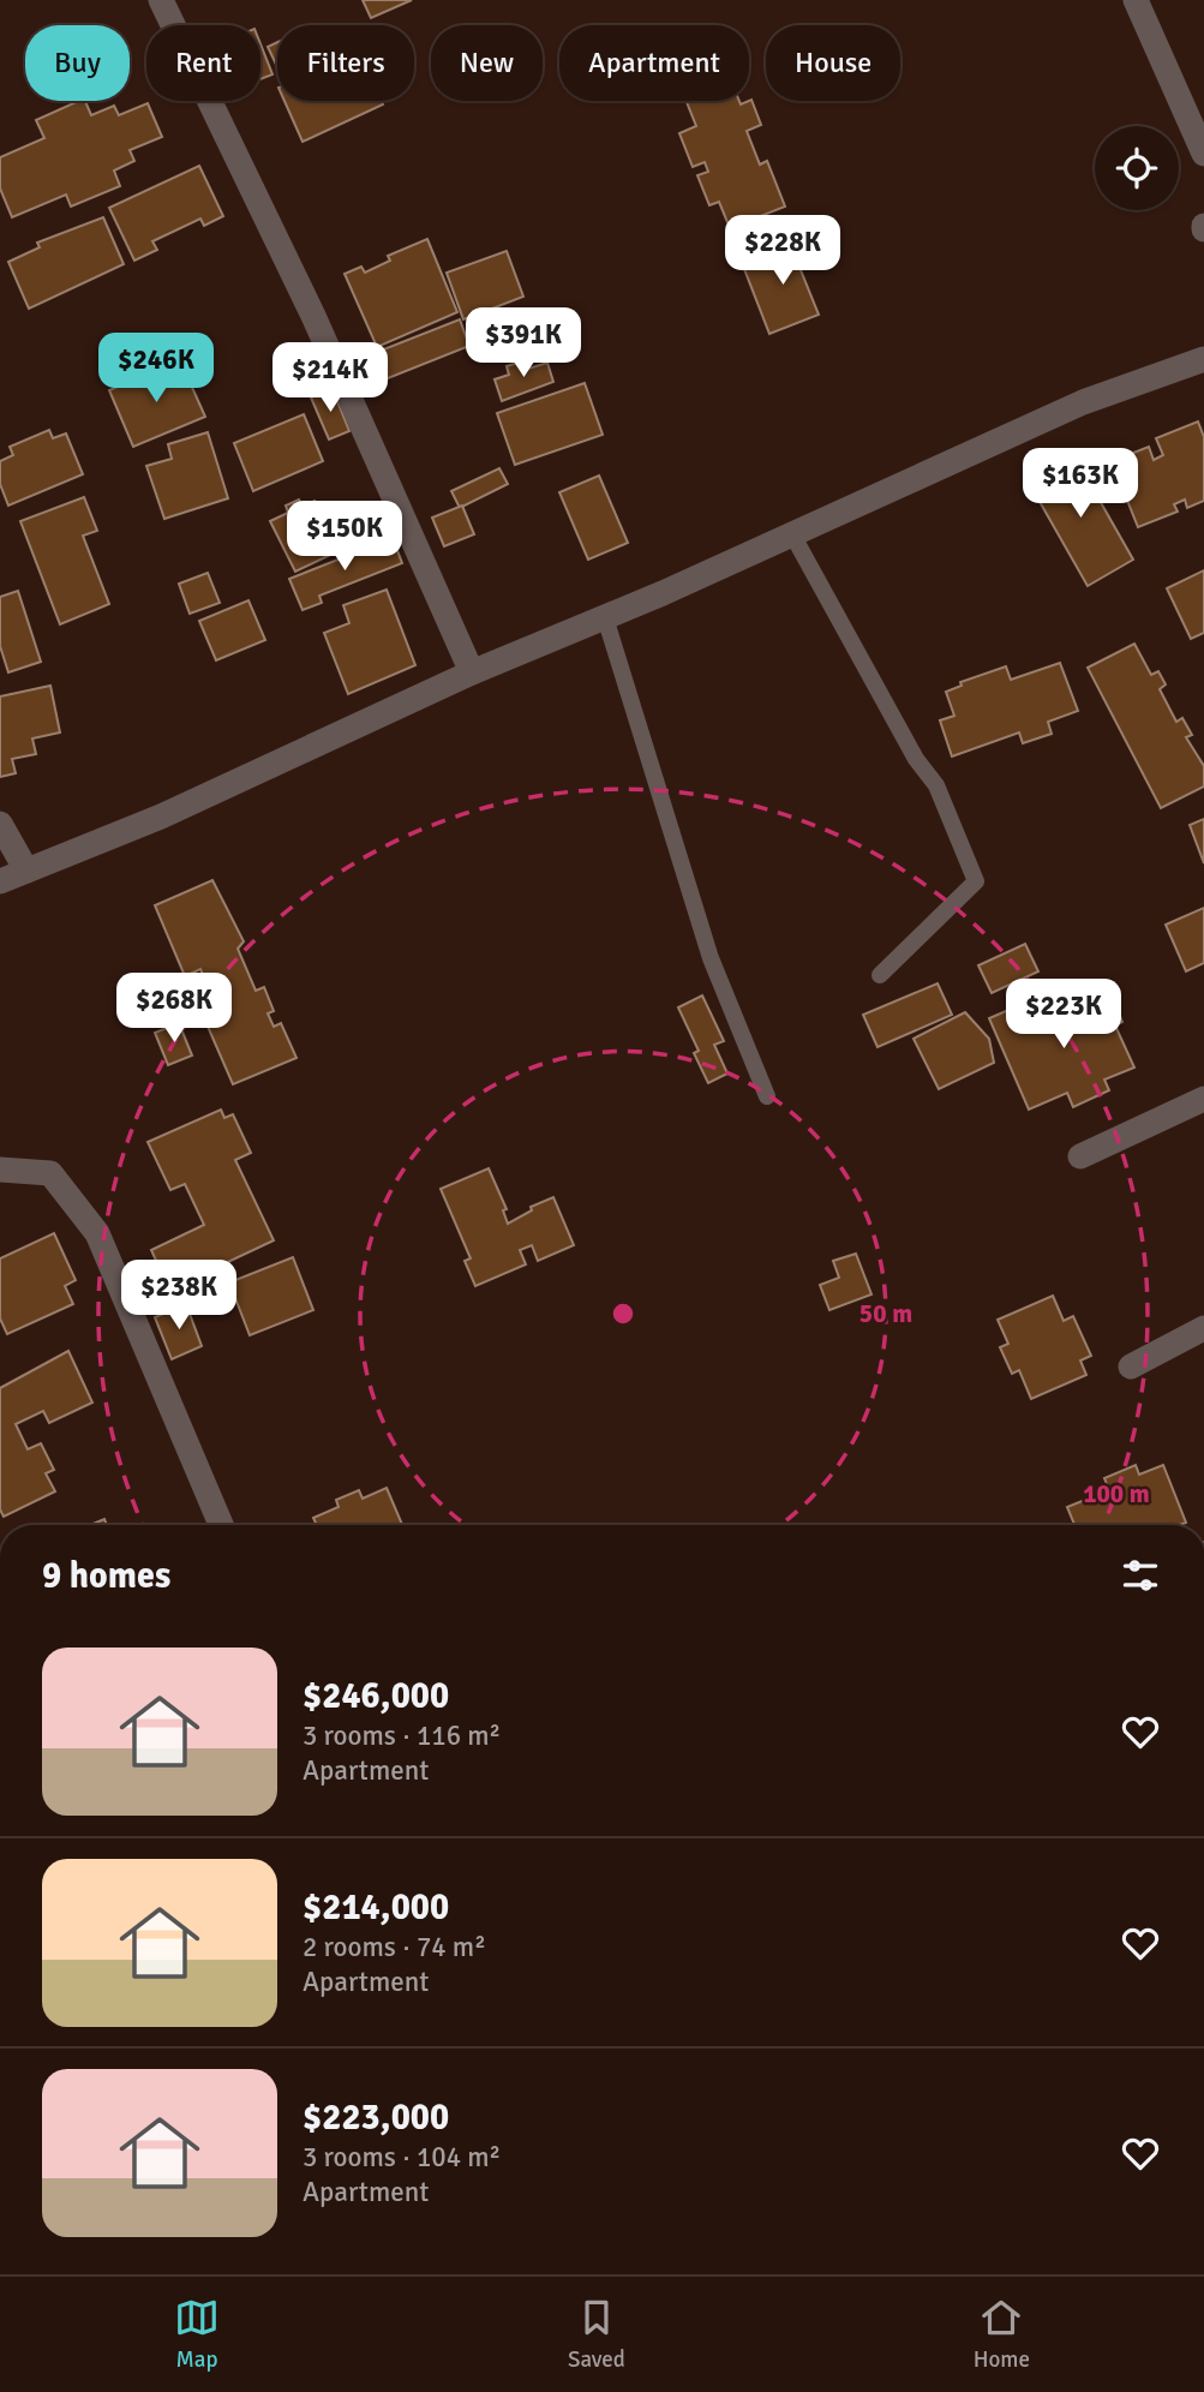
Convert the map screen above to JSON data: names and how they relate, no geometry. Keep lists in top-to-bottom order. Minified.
{"page":{"chip":["Buy","Rent","Filters","New","Apartment","House"],"price":["$228K","$391K","$246K","$214K","$163K","$150K","$268K","$223K","$238K"],"heading":"9 homes","list":[{"name":"$246,000","note":"3 rooms · 116 m² · Apartment"},{"name":"$214,000","note":"2 rooms · 74 m² · Apartment"},{"name":"$223,000","note":"3 rooms · 104 m² · Apartment"}],"tabs":["Map","Saved","Home"]},"rings":["50 m","100 m"]}
